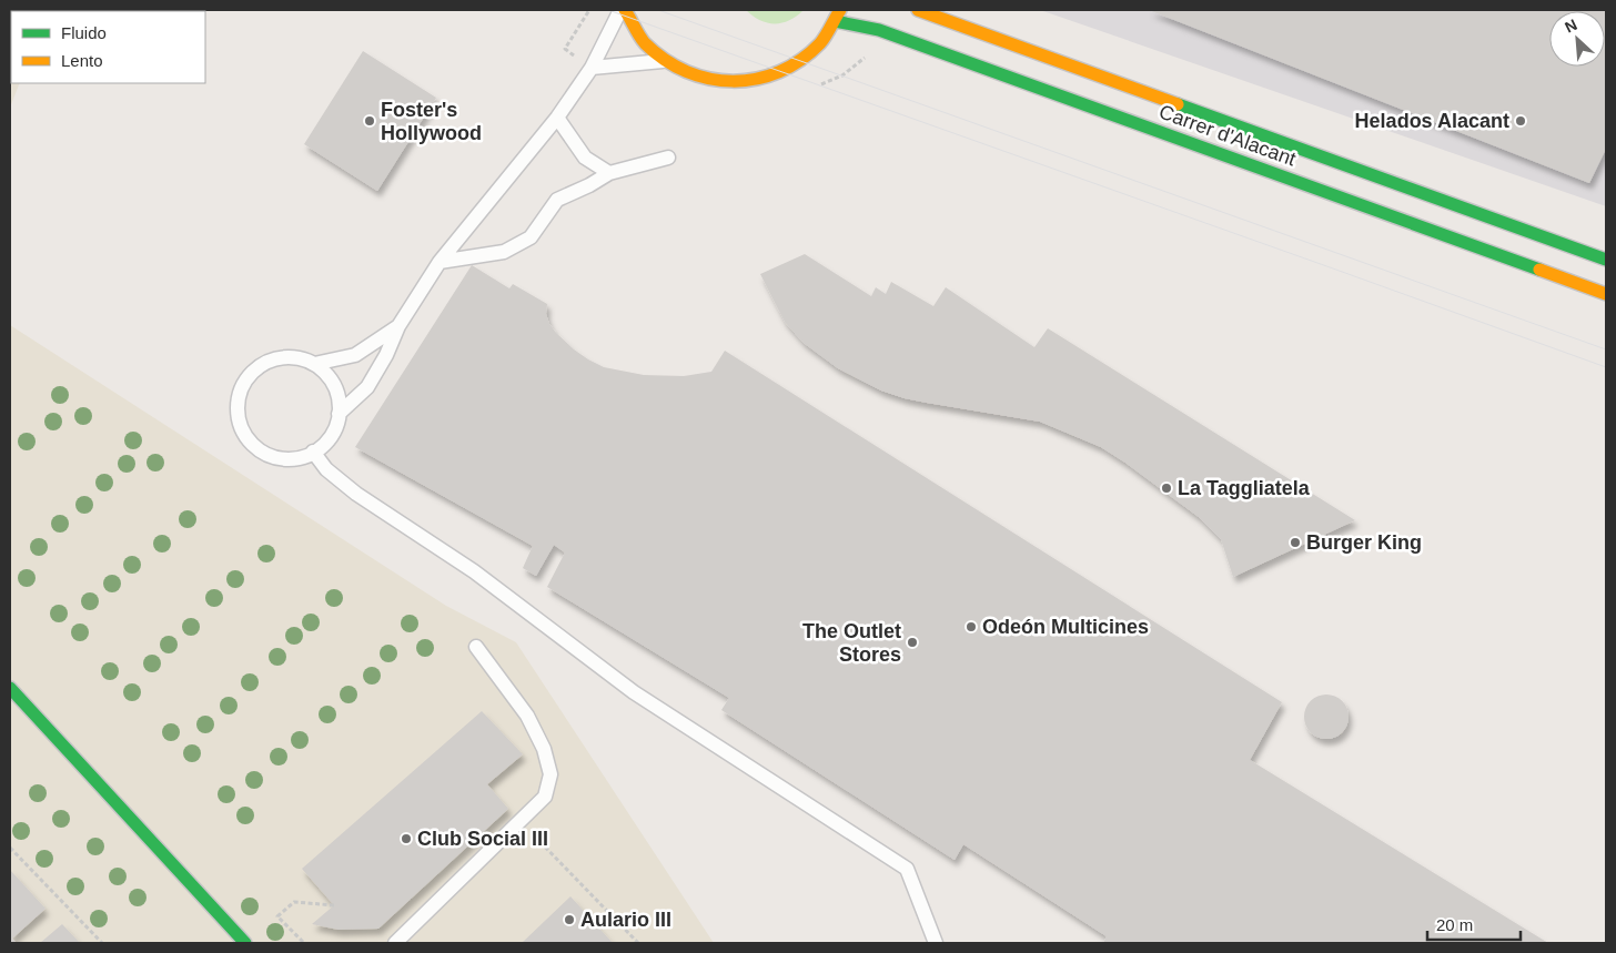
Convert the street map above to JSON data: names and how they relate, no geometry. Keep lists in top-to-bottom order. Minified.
{"streets":{"main road":["Carrer d'Alacant"]},"places":["Foster's Hollywood","Helados Alacant","La Taggliatela","Burger King","Odeón Multicines","The Outlet Stores","Club Social III","Aulario III"],"legend":["Fluido","Lento"],"scale_bar":"20 m","north":"top left"}
